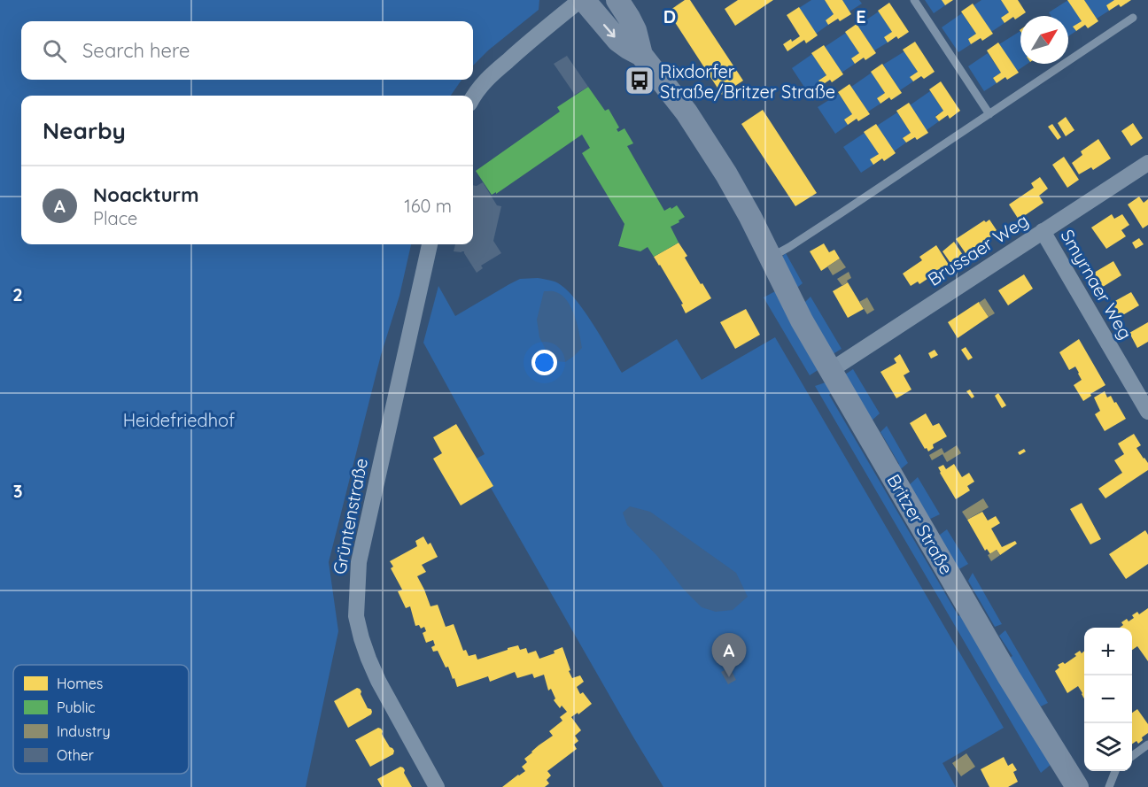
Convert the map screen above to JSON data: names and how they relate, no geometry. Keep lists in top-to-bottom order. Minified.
{"streets":{"main road":["Britzer Straße"],"street":["Brussaer Weg","Smyrnaer Weg","Grüntenstraße"]},"crossings":[["Brussaer Weg","Smyrnaer Weg"],["Brussaer Weg","Britzer Straße"]],"parks":["Heidefriedhof"],"places":{"bus stop":["Rixdorfer Straße/Britzer Straße"]},"legend":["Homes","Public","Industry","Other"],"north":"top right","page":{"search":"Search here","heading":"Nearby","list":[{"mark":"A","name":"Noackturm","note":"Place","value":"160 m"}],"map_buttons":["+","−"],"pins":"A"},"grid":{"columns":["D","E"],"rows":["2","3"]}}
